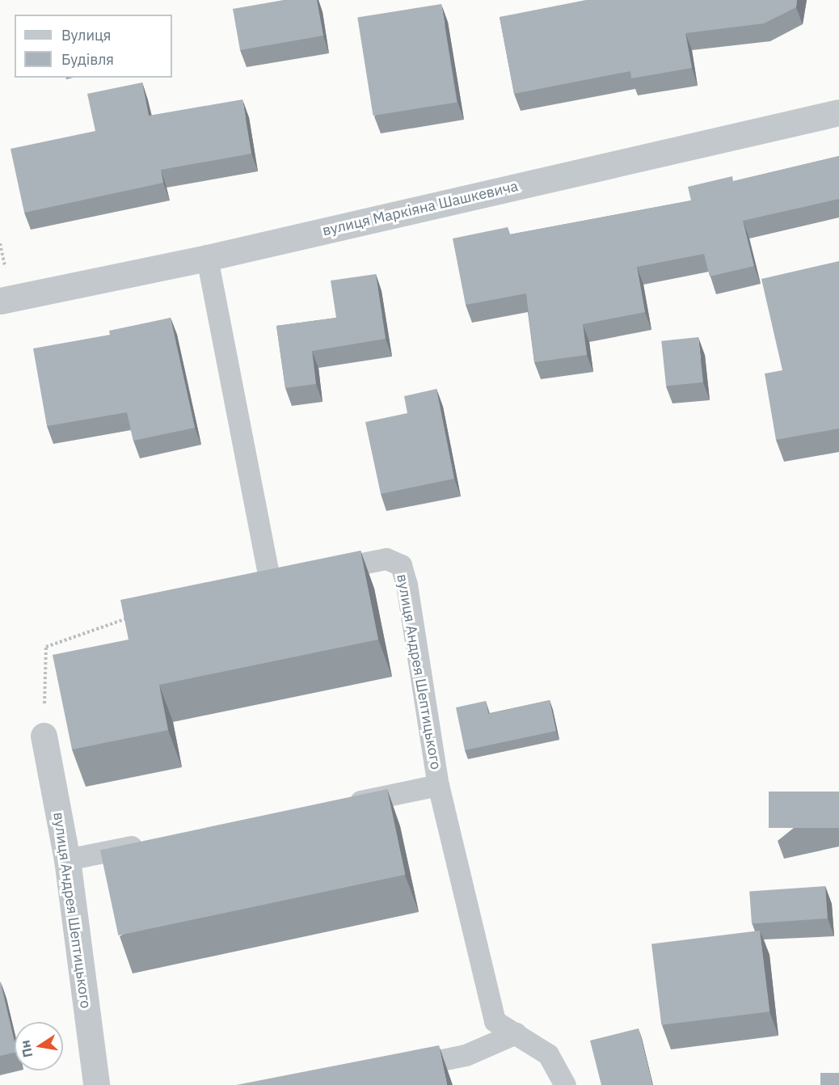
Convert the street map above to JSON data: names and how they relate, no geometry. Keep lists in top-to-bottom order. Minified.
{"streets":{"street":["вулиця Маркіяна Шашкевича","вулиця Андрея Шептицького"]},"crossings":[["вулиця Маркіяна Шашкевича","вулиця Андрея Шептицького"]],"legend":["Вулиця","Будівля"],"north":"left"}
